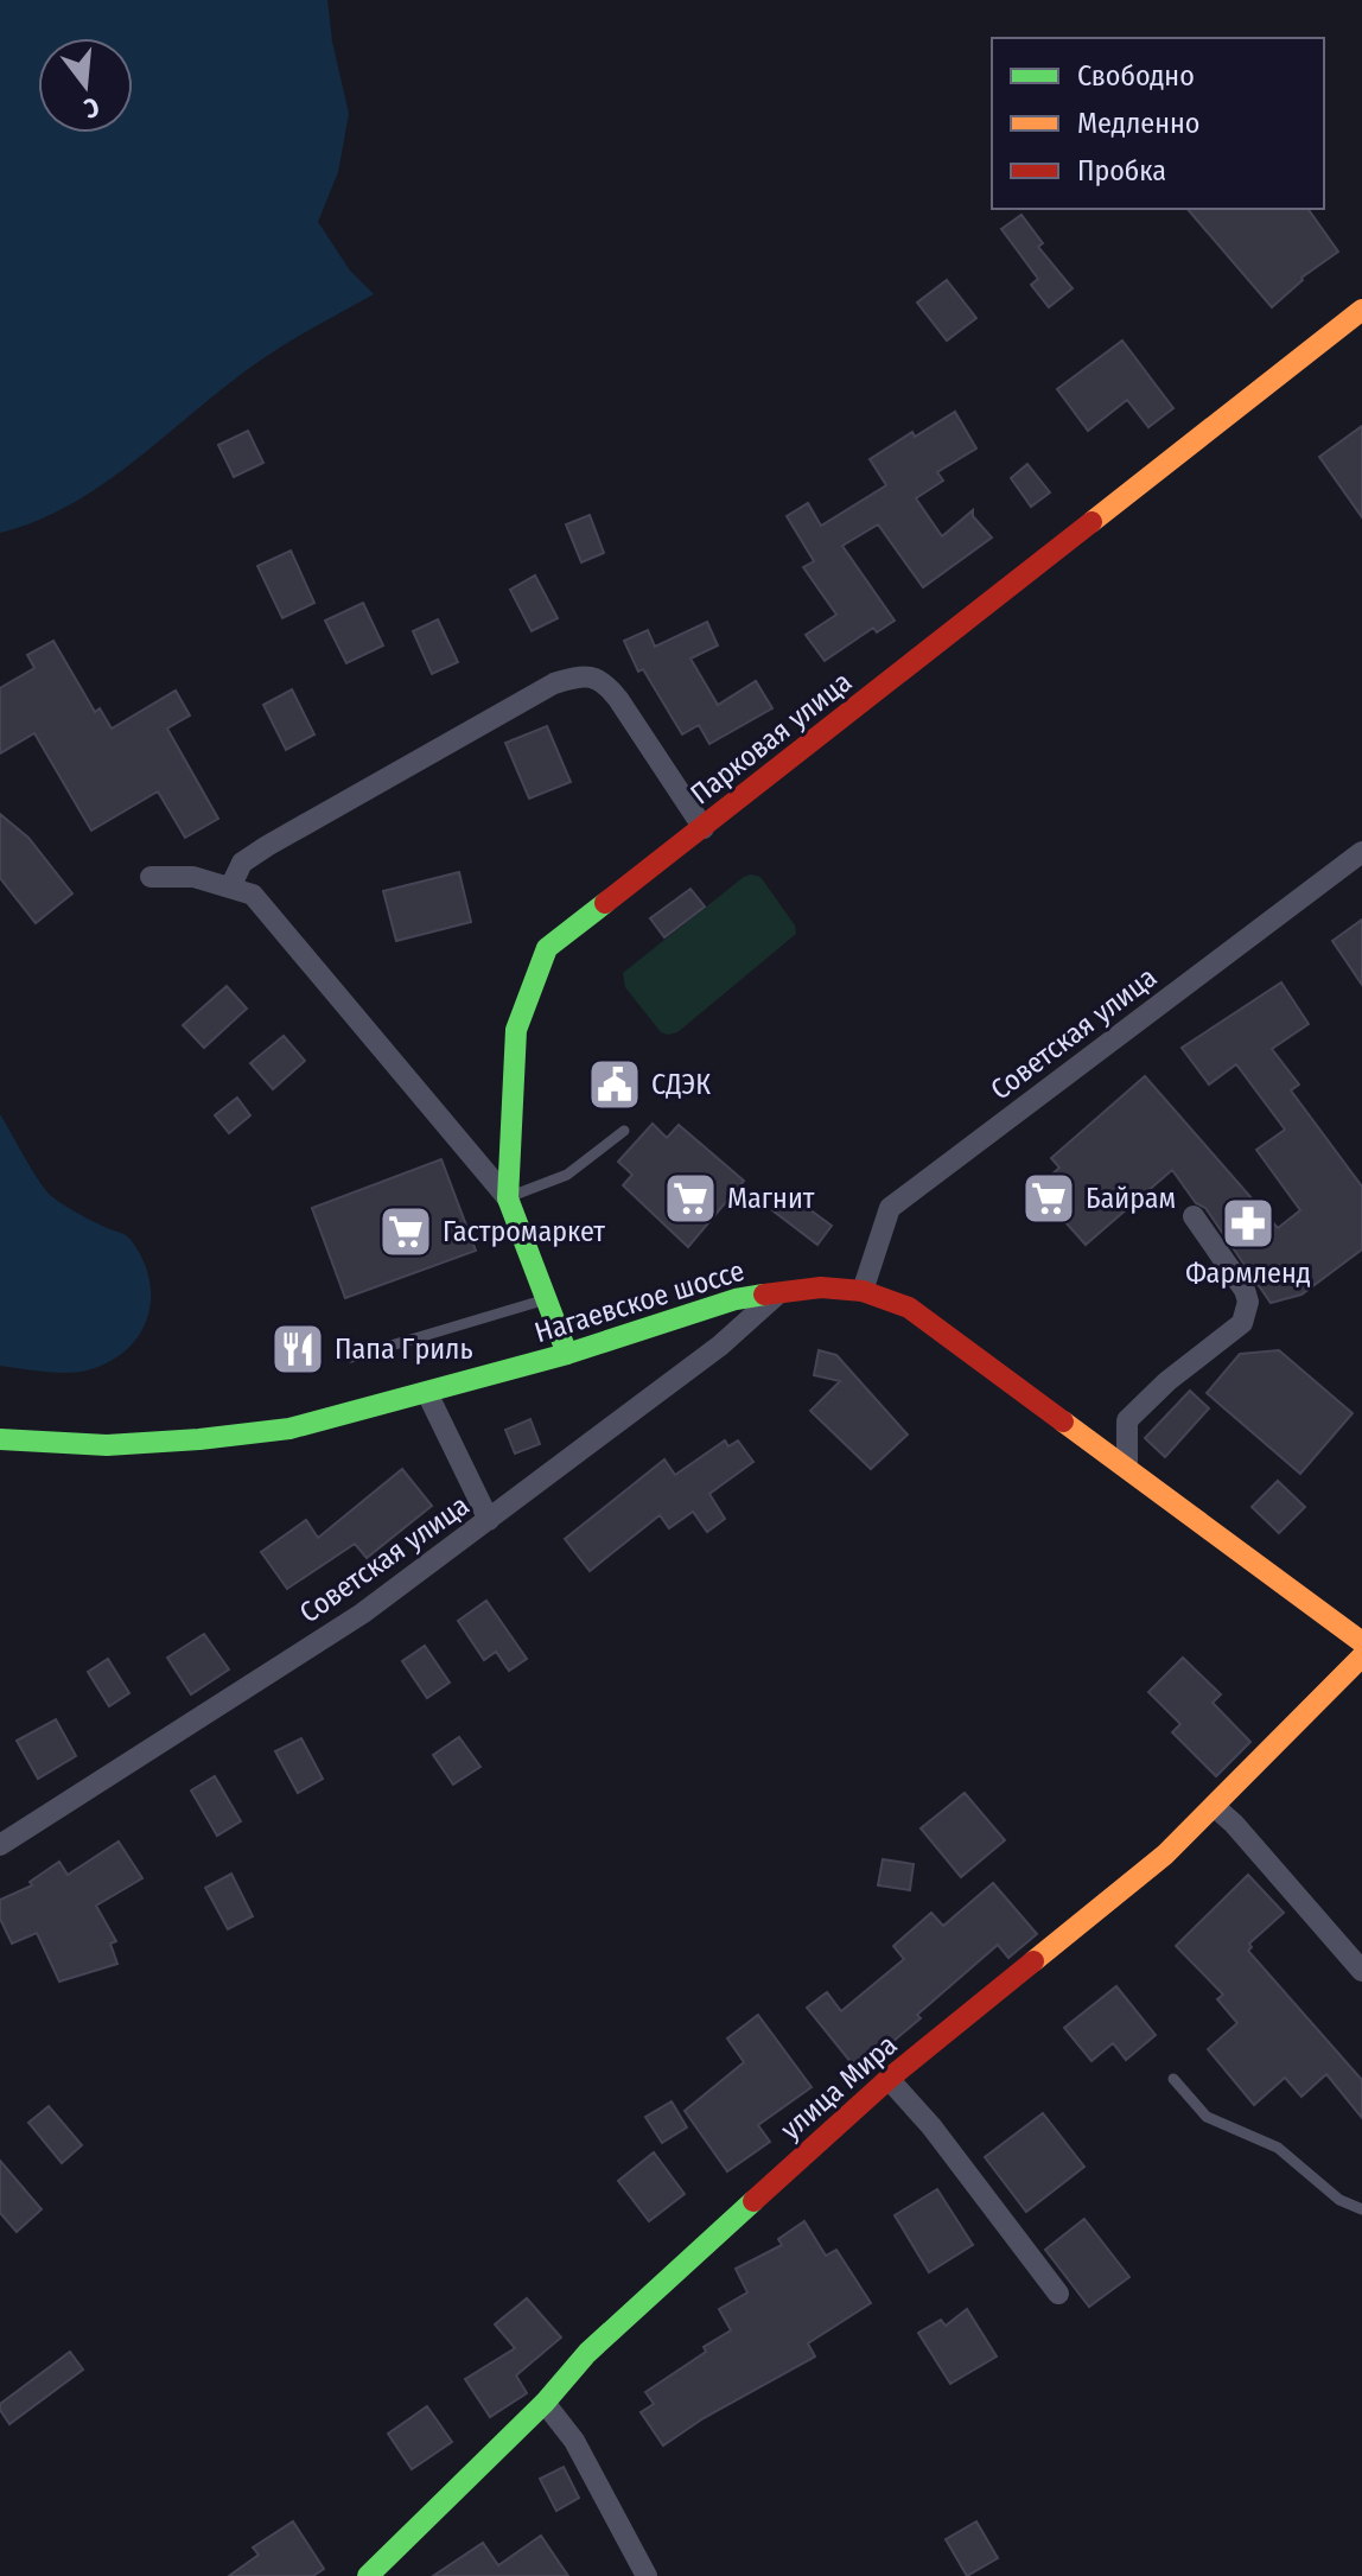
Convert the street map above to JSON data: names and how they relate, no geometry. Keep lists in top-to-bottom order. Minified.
{"streets":{"street":["Парковая улица","Советская улица","Нагаевское шоссе","улица Мира"]},"crossings":[["Парковая улица","Нагаевское шоссе"],["Советская улица","Нагаевское шоссе"]],"places":{"public building":["СДЭК"],"supermarket":["Магнит","Байрам","Гастромаркет"],"pharmacy":["Фармленд"],"restaurant":["Папа Гриль"]},"legend":["Свободно","Медленно","Пробка"],"north":"bottom"}
